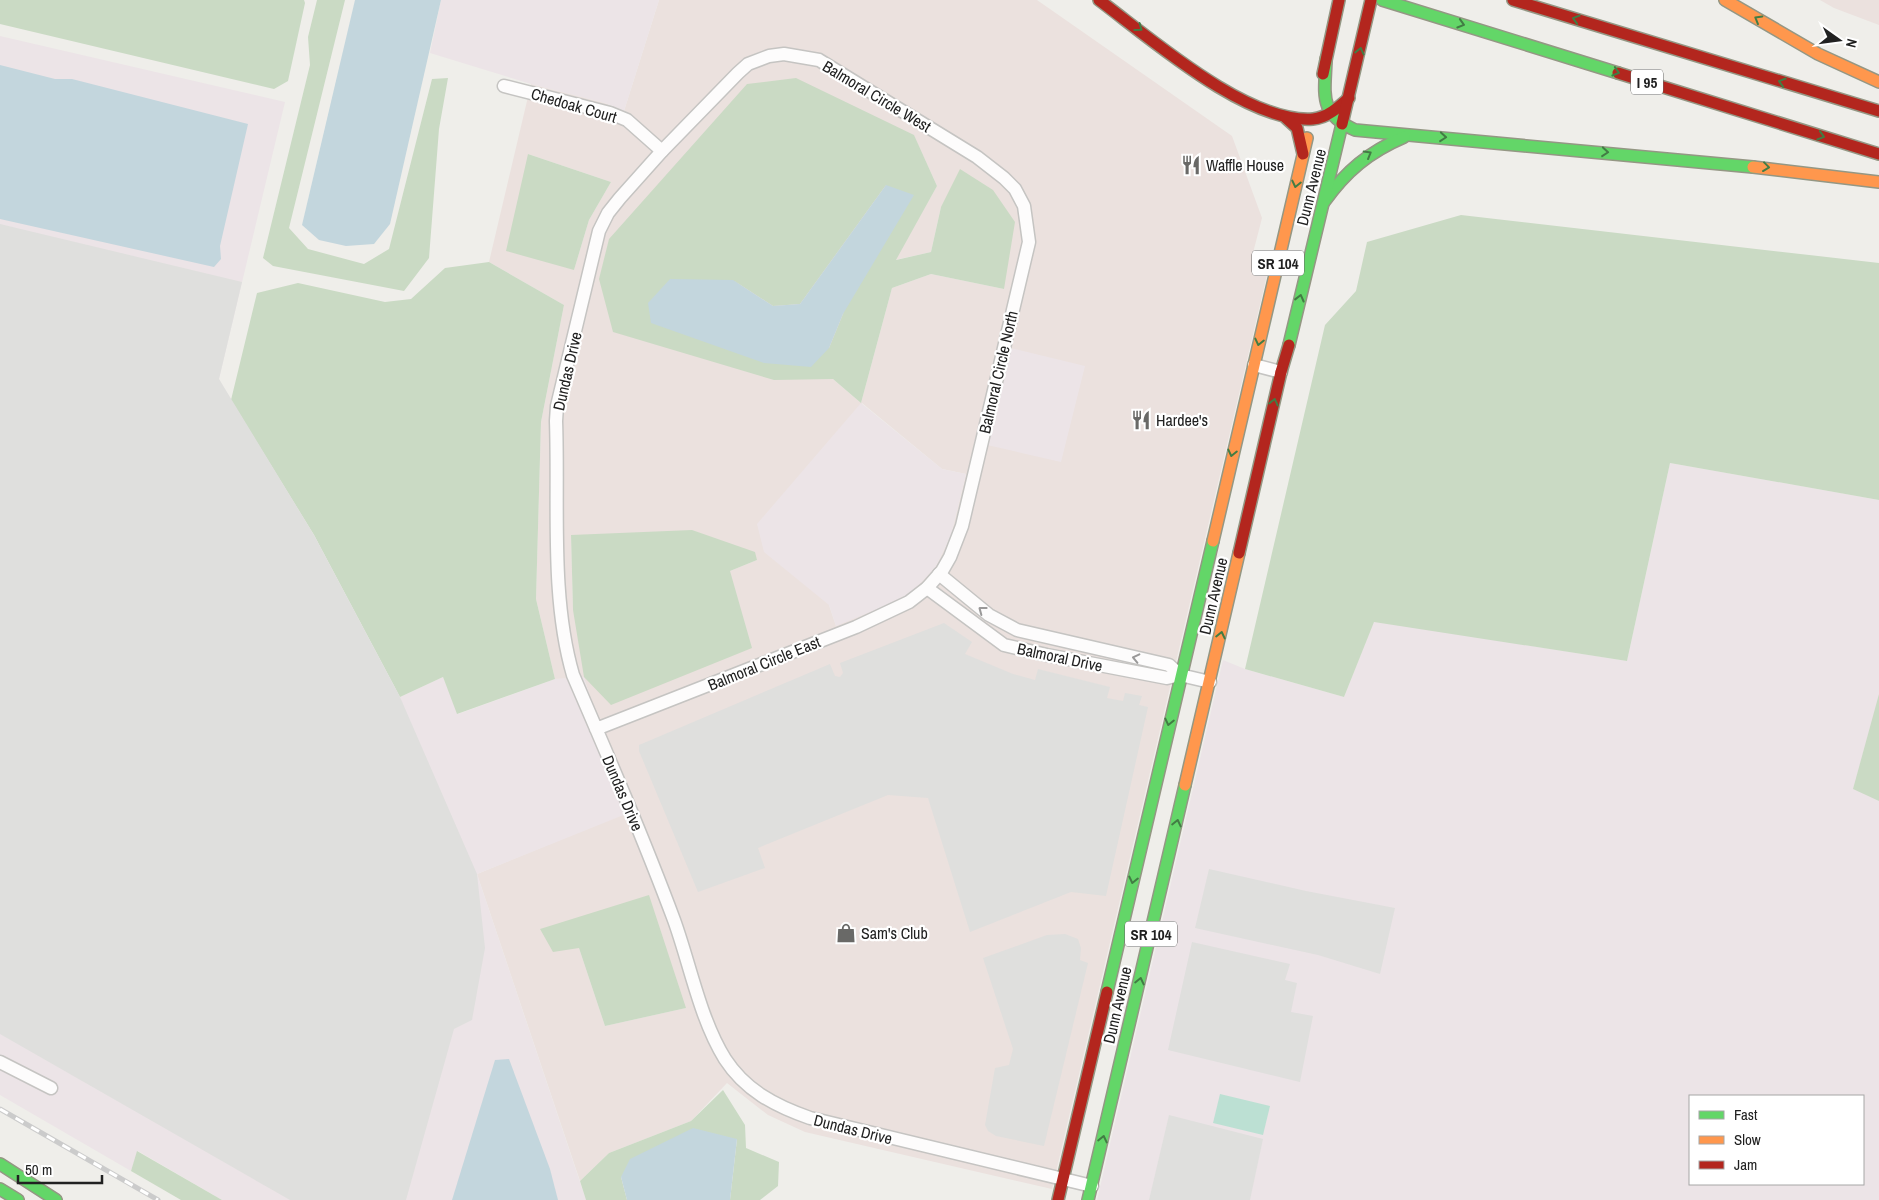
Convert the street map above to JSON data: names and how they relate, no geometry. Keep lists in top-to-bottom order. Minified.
{"streets":{"main road":["I 95","Dunn Avenue","SR 104"],"street":["Balmoral Circle West","Chedoak Court","Dundas Drive","Balmoral Circle North","Balmoral Drive","Balmoral Circle East"]},"crossings":[["Balmoral Circle West","Chedoak Court"],["Balmoral Circle West","Dundas Drive"],["Balmoral Circle West","Balmoral Circle North"],["Chedoak Court","Dundas Drive"],["Dunn Avenue","Dundas Drive"],["Dunn Avenue","Balmoral Drive"],["Dundas Drive","Balmoral Circle East"],["Balmoral Circle North","Balmoral Drive"],["Balmoral Circle North","Balmoral Circle East"],["Balmoral Drive","Balmoral Circle East"]],"places":{"restaurant":["Waffle House","Hardee's"],"shop":["Sam's Club"]},"legend":["Fast","Slow","Jam"],"scale_bar":"50 m","north":"right"}
